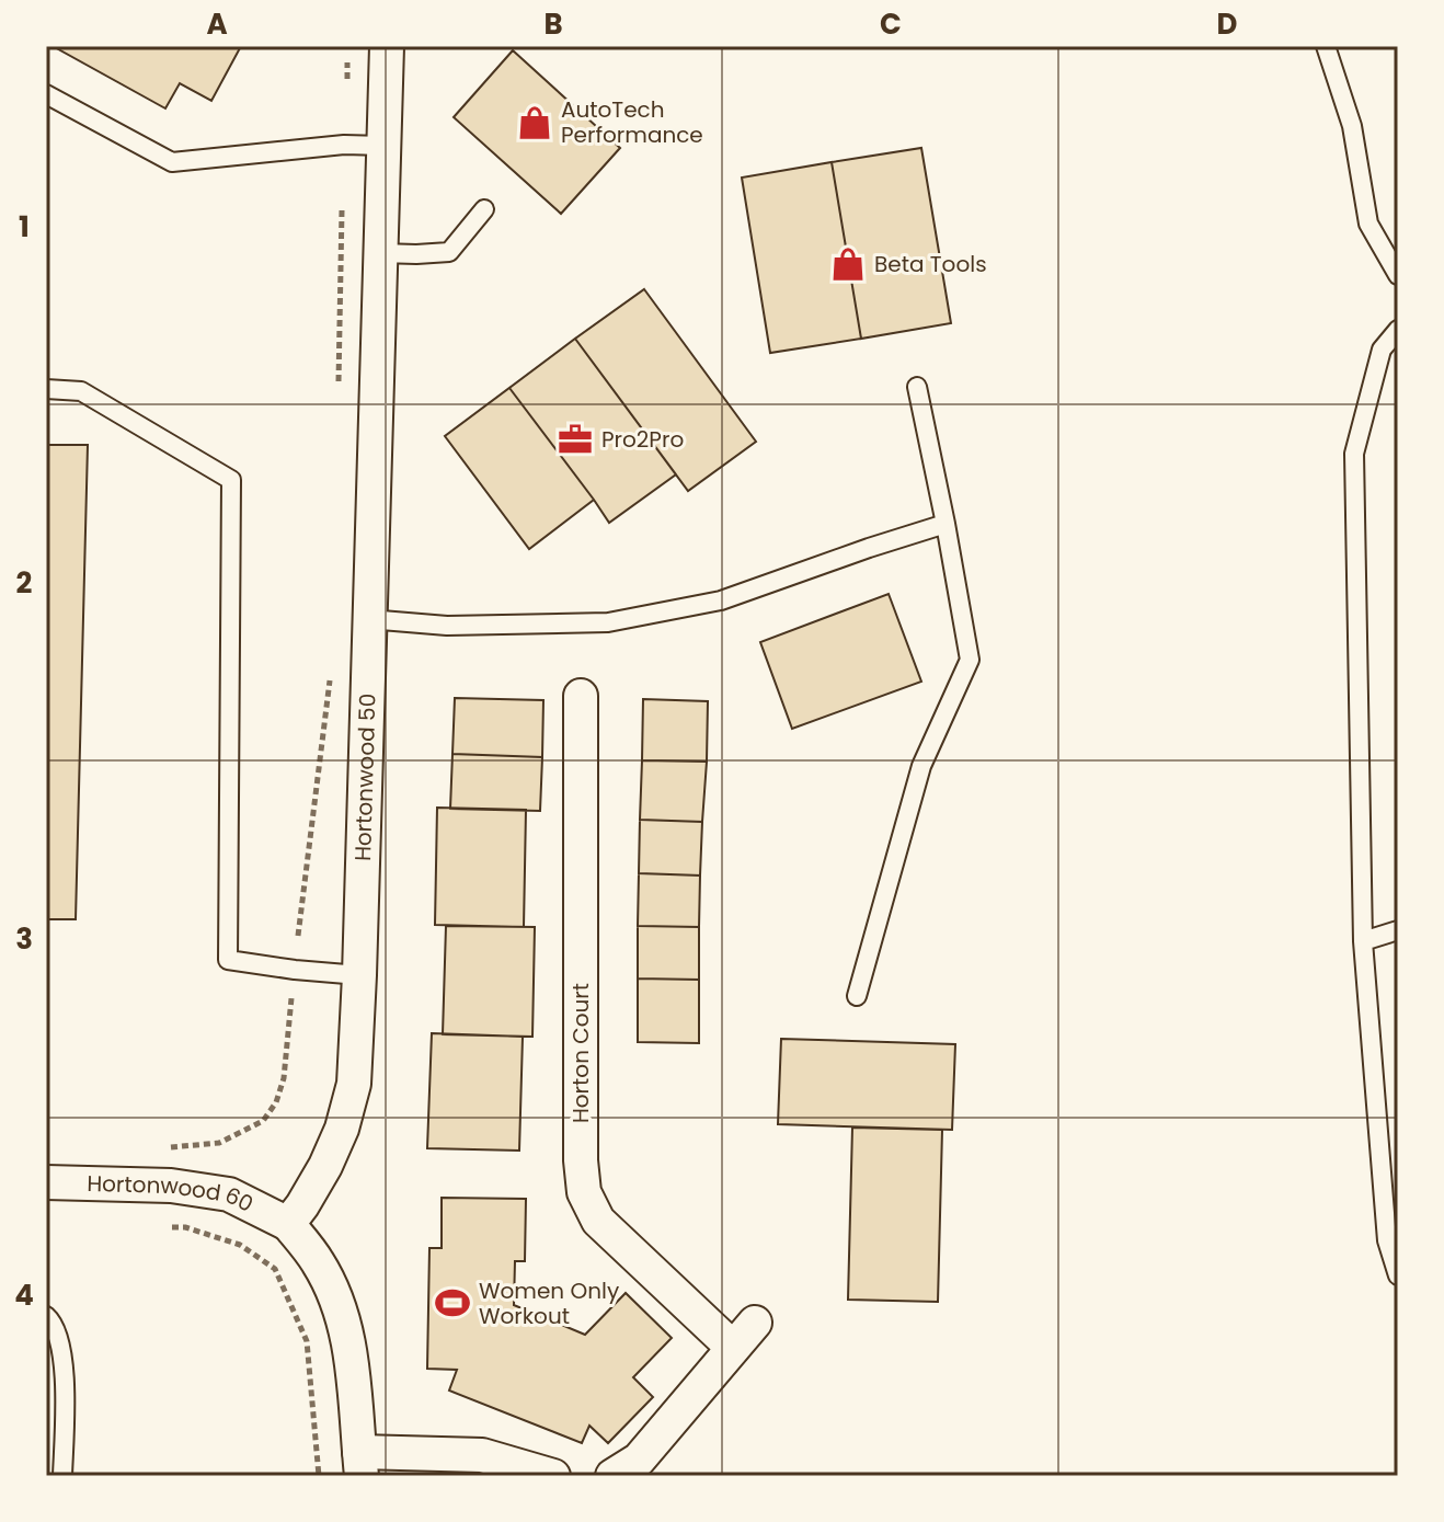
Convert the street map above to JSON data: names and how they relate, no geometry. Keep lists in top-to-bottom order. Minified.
{"streets":{"street":["Hortonwood 50","Horton Court","Hortonwood 60"]},"crossings":[["Hortonwood 50","Hortonwood 60"]],"places":{"shop":["AutoTech Performance","Beta Tools"],"office":["Pro2Pro"],"sports":["Women Only Workout"]},"grid":{"columns":["A","B","C","D"],"rows":["1","2","3","4"]}}
